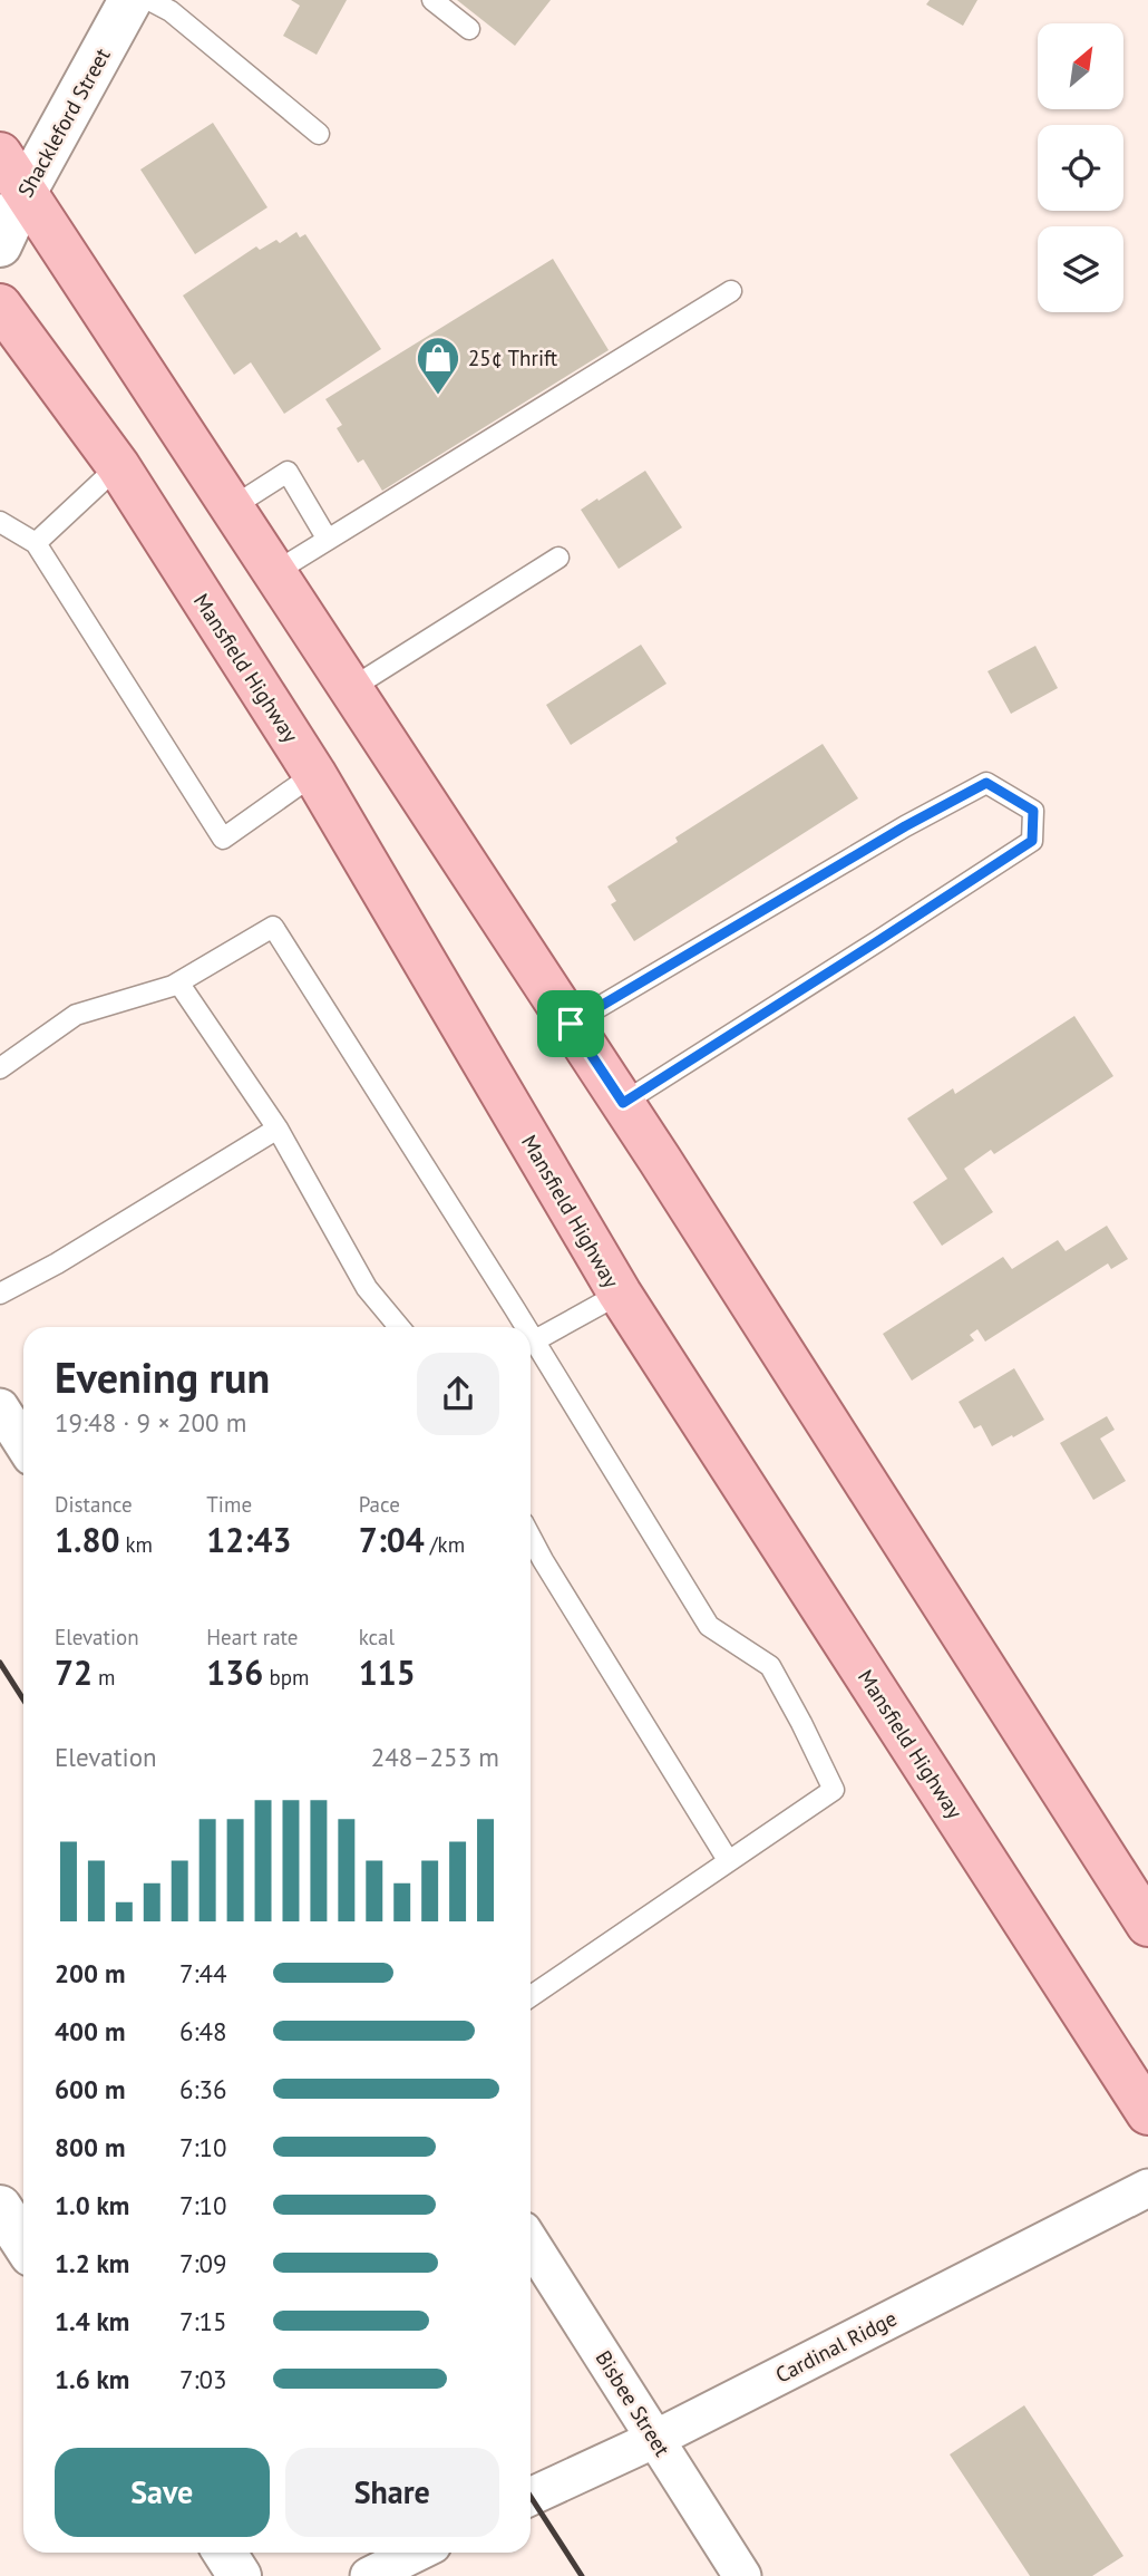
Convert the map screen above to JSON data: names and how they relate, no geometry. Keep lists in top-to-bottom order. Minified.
{"streets":{"main road":["Mansfield Highway"],"street":["Shackleford Street","Cardinal Ridge","Bisbee Street"]},"crossings":[["Cardinal Ridge","Bisbee Street"]],"places":{"shop":["25¢ Thrift"]},"north":"top right","page":{"heading":["Evening run","19:48 · 9 × 200 m"],"stats":[["Distance","1.80 km"],["Time","12:43"],["Pace","7:04 /km"],["Elevation","72 m"],["Heart rate","136 bpm"],["kcal","115"]],"chart":["Elevation","248–253 m"],"list":[{"name":"200 m","note":"7:44"},{"name":"400 m","note":"6:48"},{"name":"600 m","note":"6:36"},{"name":"800 m","note":"7:10"},{"name":"1.0 km","note":"7:10"},{"name":"1.2 km","note":"7:09"},{"name":"1.4 km","note":"7:15"},{"name":"1.6 km","note":"7:03"}],"buttons":["Save","Share"]}}
